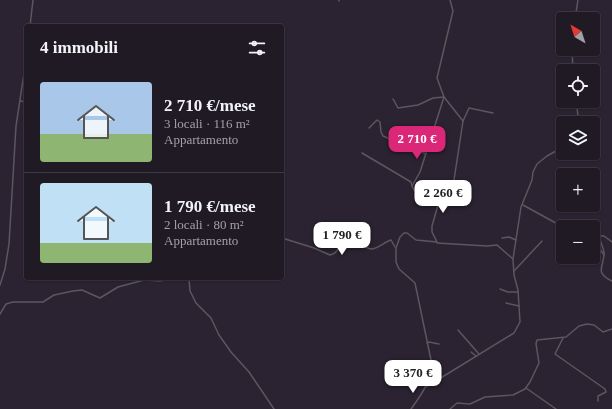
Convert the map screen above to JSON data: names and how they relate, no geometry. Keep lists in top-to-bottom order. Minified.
{"north":"top left","page":{"map_buttons":["+","−"],"heading":"4 immobili","list":[{"name":"2 710 €/mese","note":"3 locali · 116 m² · Appartamento"},{"name":"1 790 €/mese","note":"2 locali · 80 m² · Appartamento"}],"price":["2 710 €","2 260 €","1 790 €","3 370 €"]}}
